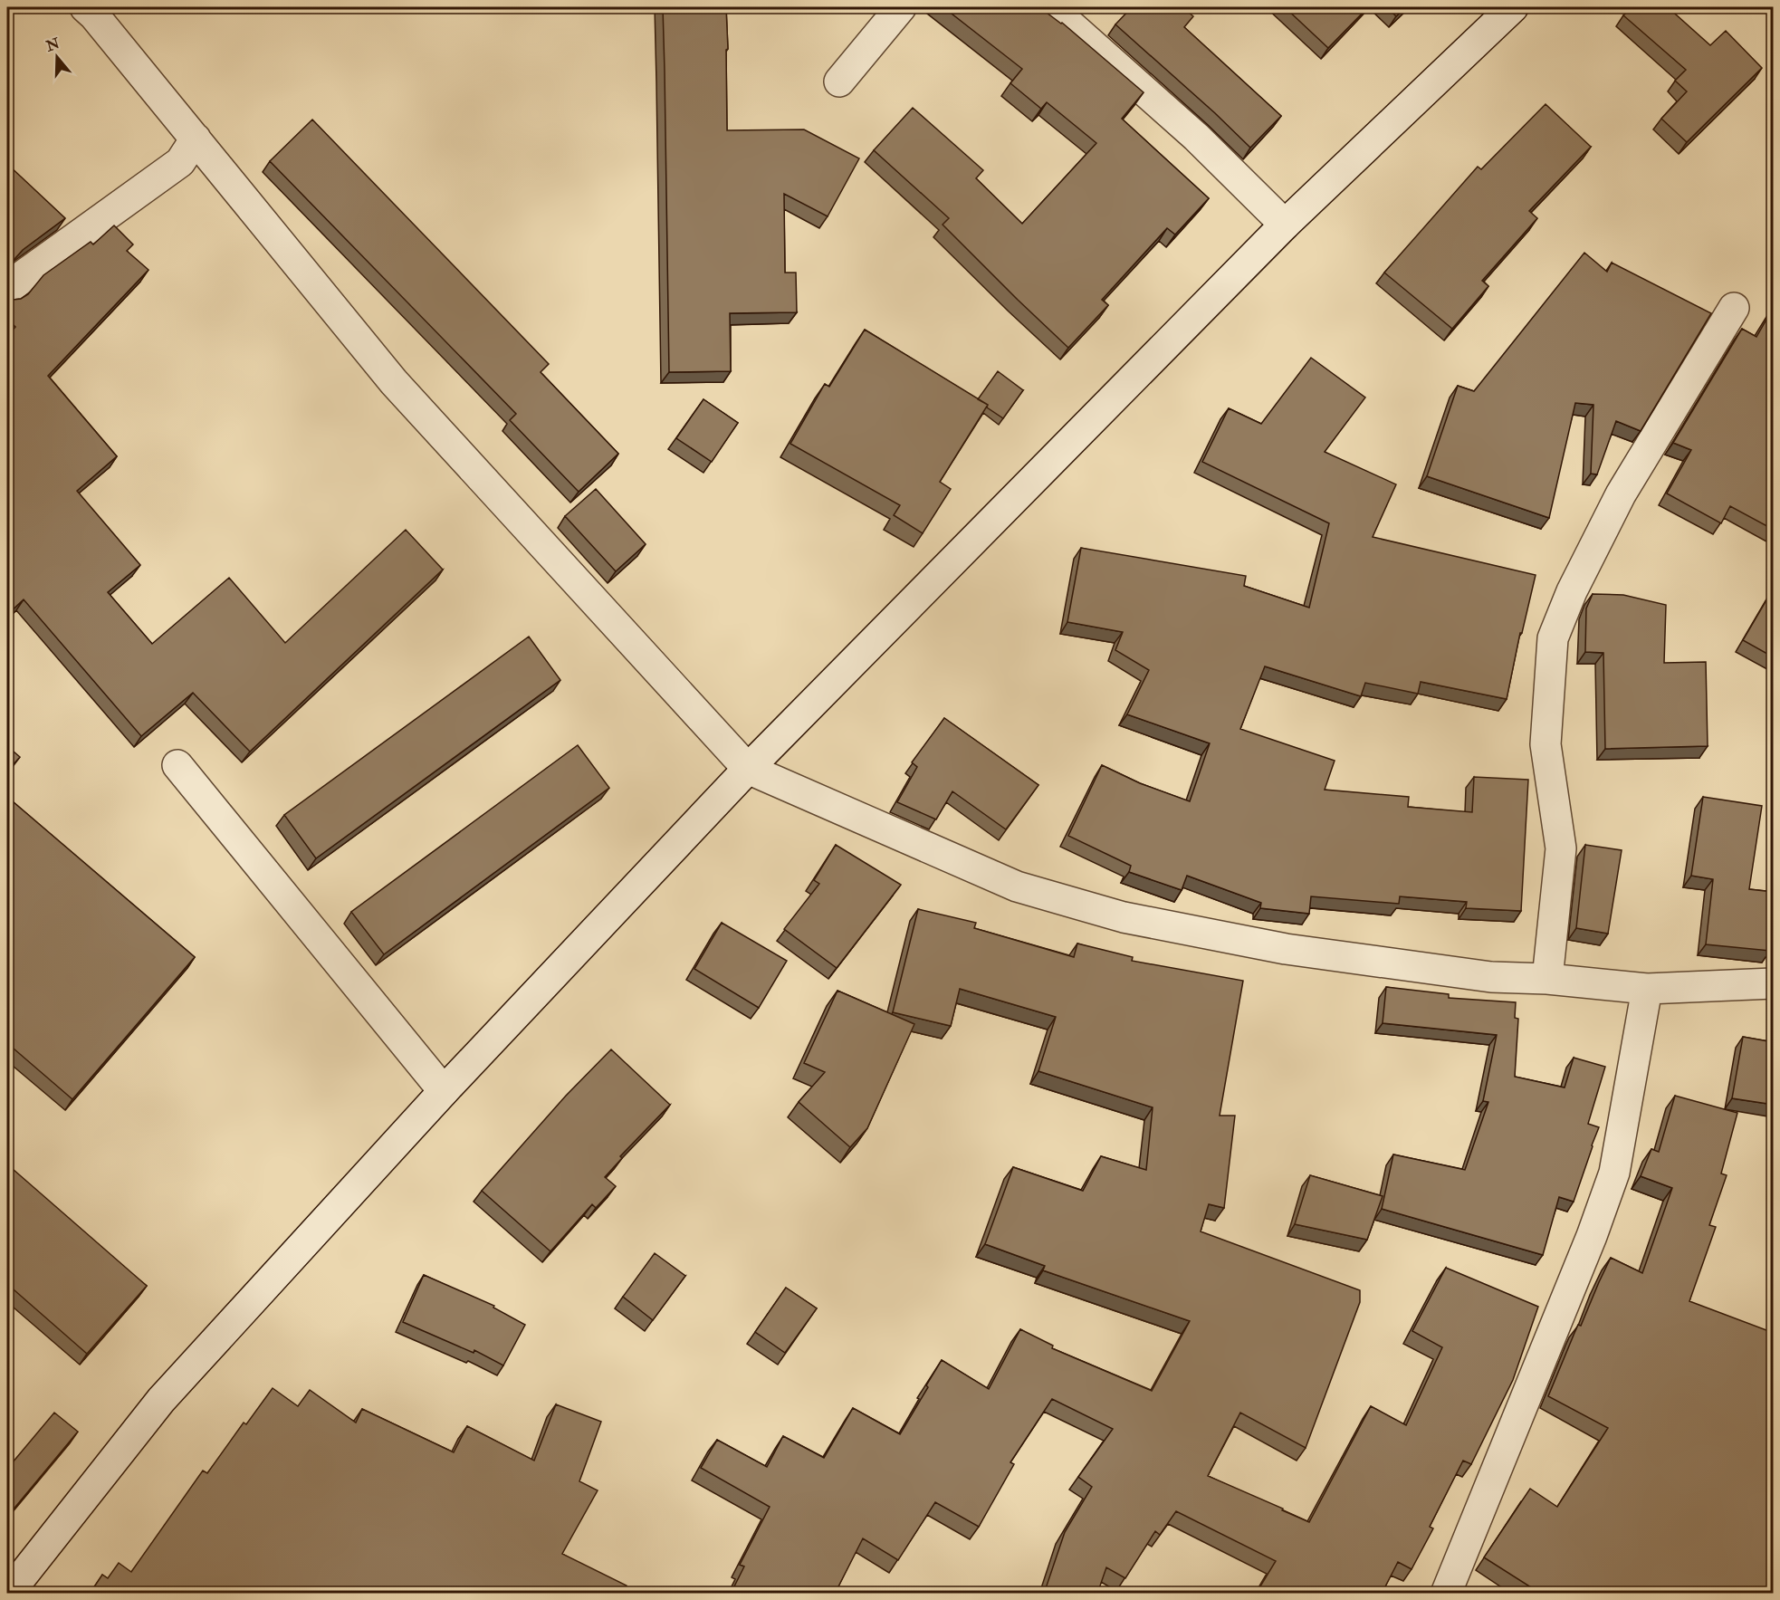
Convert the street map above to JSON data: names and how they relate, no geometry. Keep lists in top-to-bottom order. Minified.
{"north":"top"}
